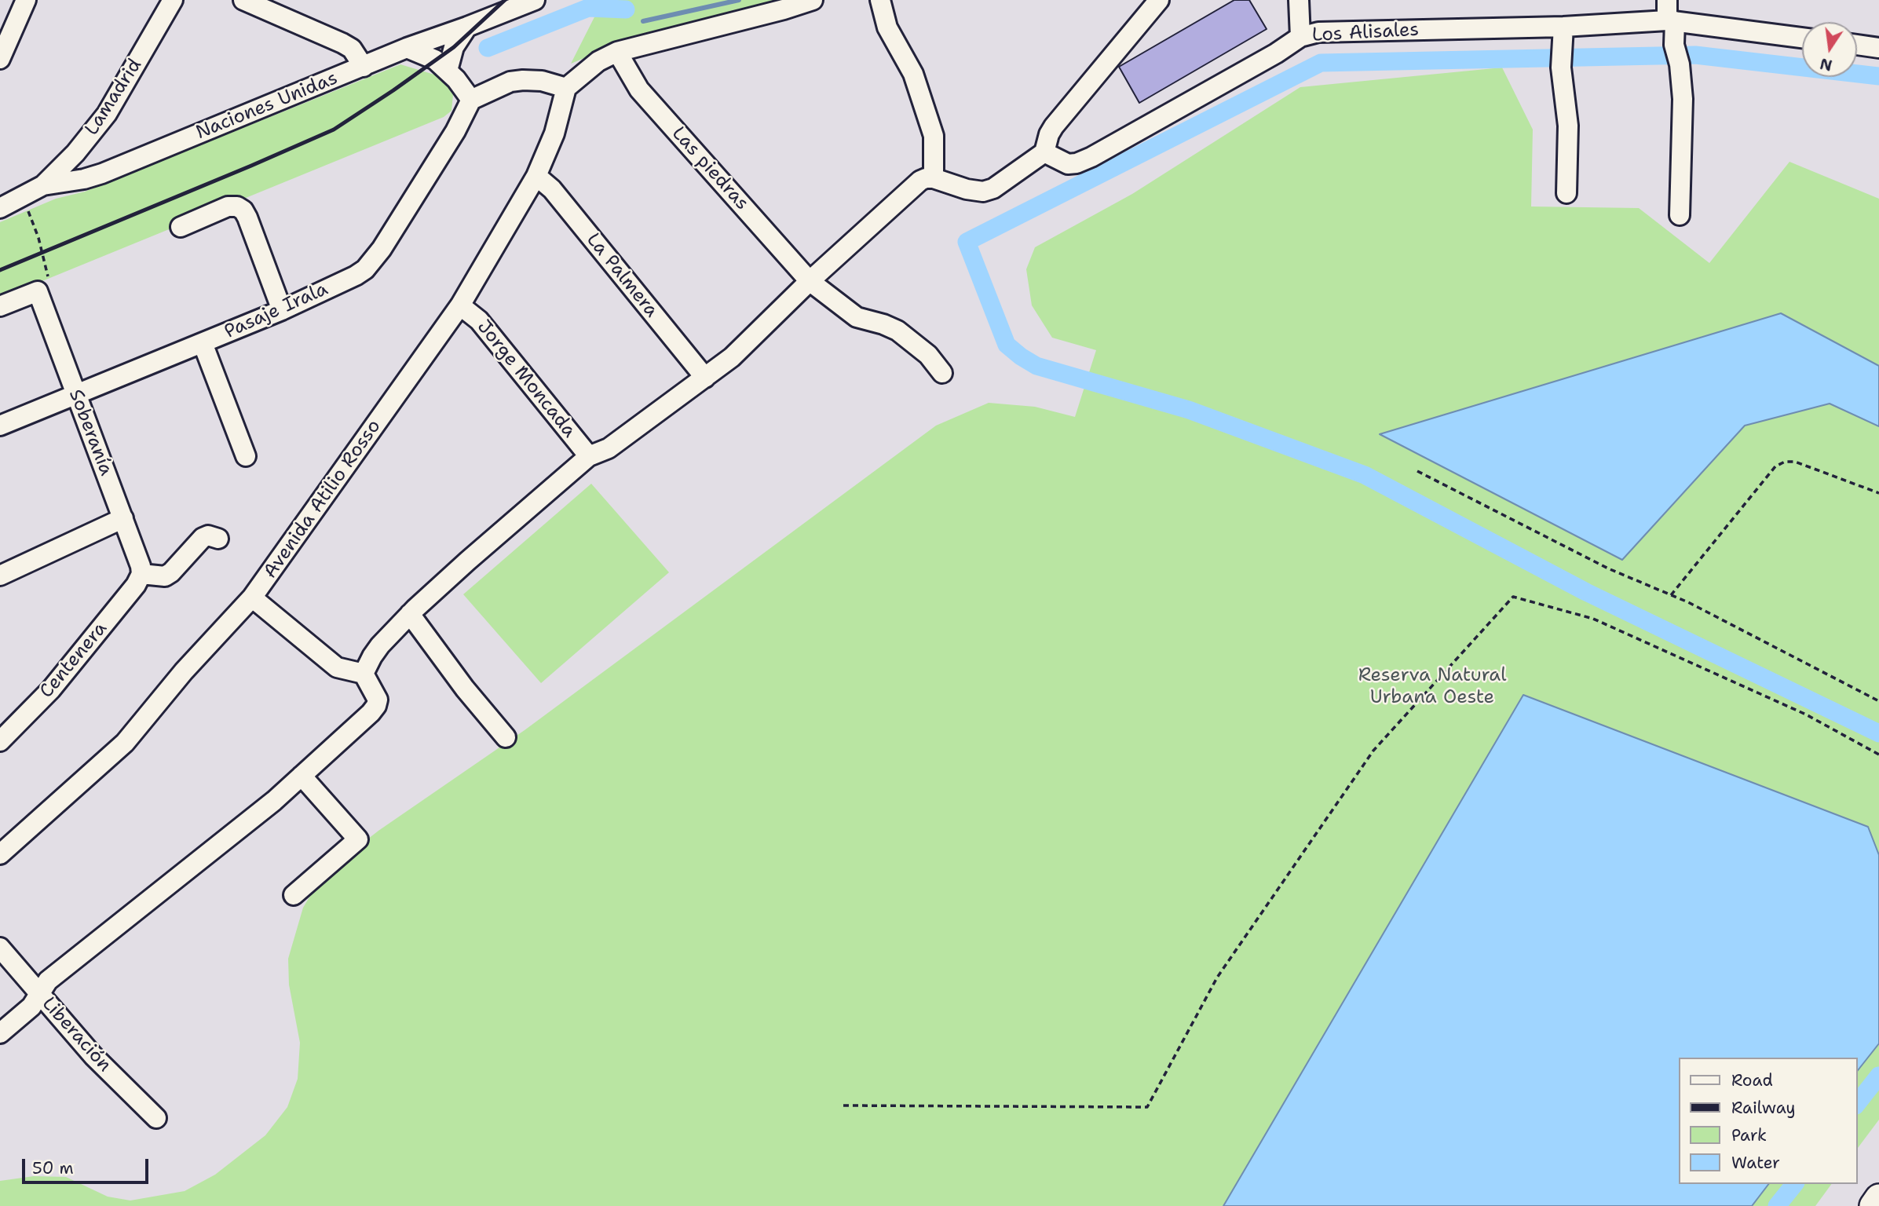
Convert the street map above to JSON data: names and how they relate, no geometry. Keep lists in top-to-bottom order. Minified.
{"streets":{"street":["Los Alisales","Lamadrid","Naciones Unidas","Las piedras","La Palmera","Pasaje Irala","Jorge Moncada","Soberanía","Avenida Atilio Rosso","Centenera","Liberación"]},"crossings":[["Lamadrid","Naciones Unidas"],["La Palmera","Avenida Atilio Rosso"],["Pasaje Irala","Soberanía"],["Jorge Moncada","Avenida Atilio Rosso"],["Soberanía","Centenera"]],"parks":["Reserva Natural Urbana Oeste"],"legend":["Road","Railway","Park","Water"],"scale_bar":"50 m","north":"bottom"}
